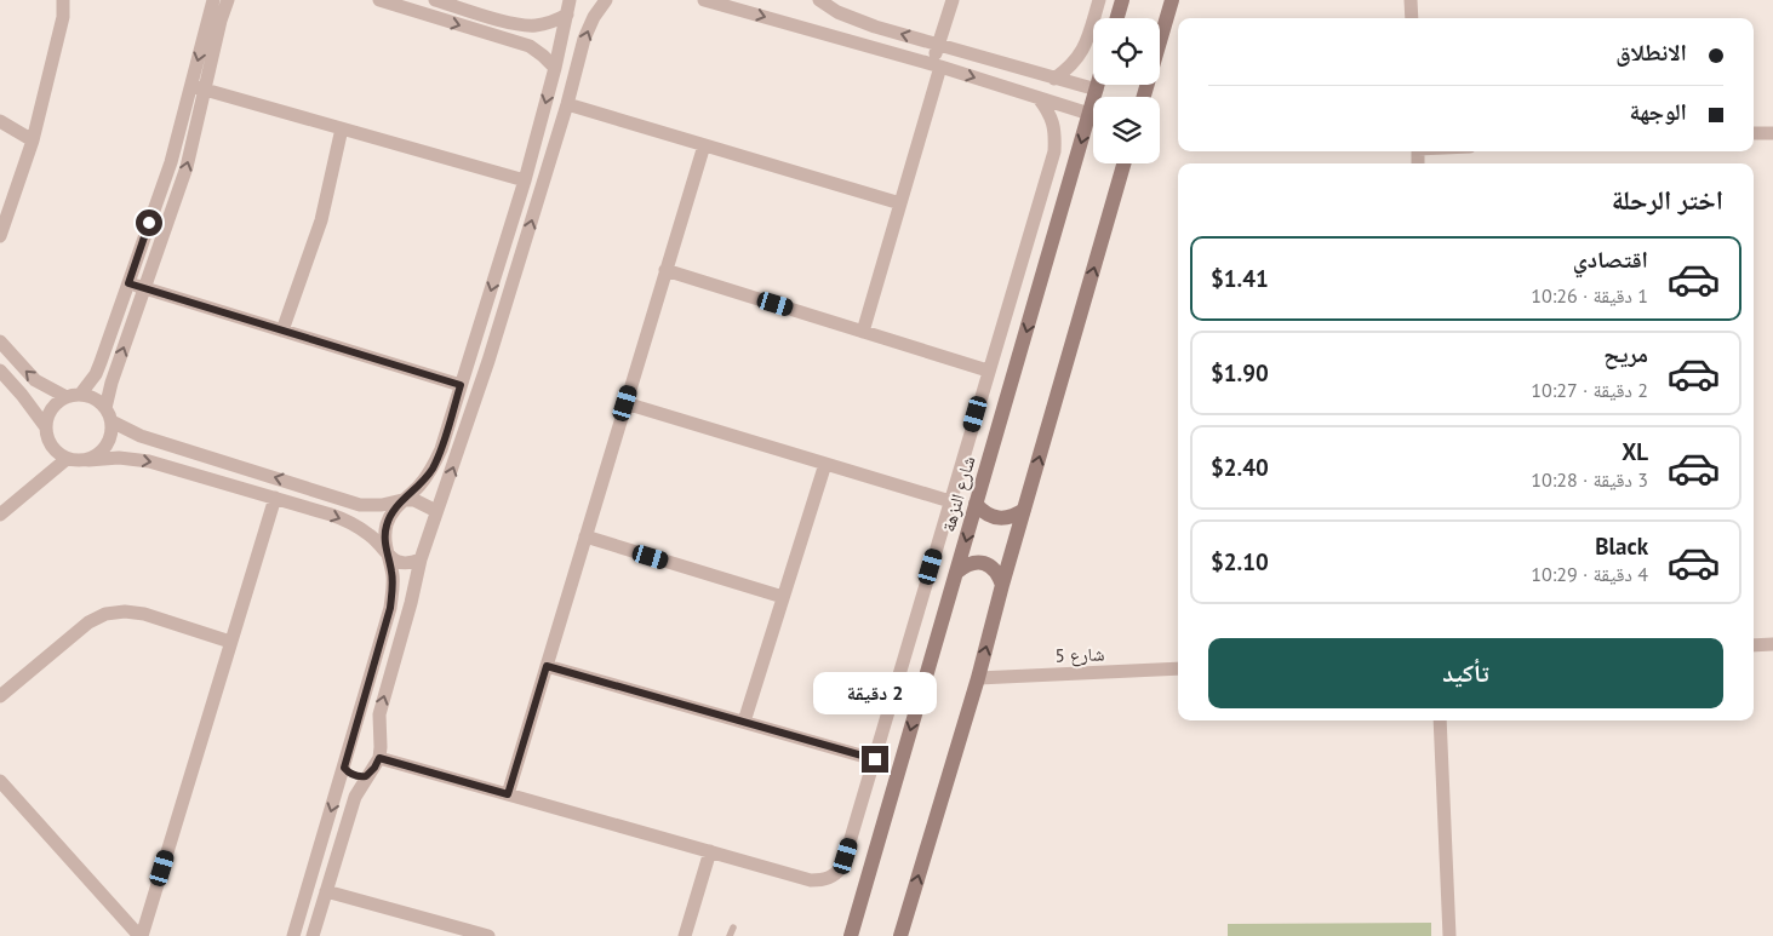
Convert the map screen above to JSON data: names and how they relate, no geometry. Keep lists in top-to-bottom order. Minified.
{"streets":{"main road":["شارع النزهة"],"street":["شارع 5"]},"page":{"banner":["الانطلاق","الوجهة"],"heading":"اختر الرحلة","list":[{"name":"اقتصادي","note":"1 دقيقة · 10:26","value":"$1.41"},{"name":"مريح","note":"2 دقيقة · 10:27","value":"$1.90"},{"name":"XL","note":"3 دقيقة · 10:28","value":"$2.40"},{"name":"Black","note":"4 دقيقة · 10:29","value":"$2.10"}],"buttons":"تأكيد","bubble":"2 دقيقة"}}
